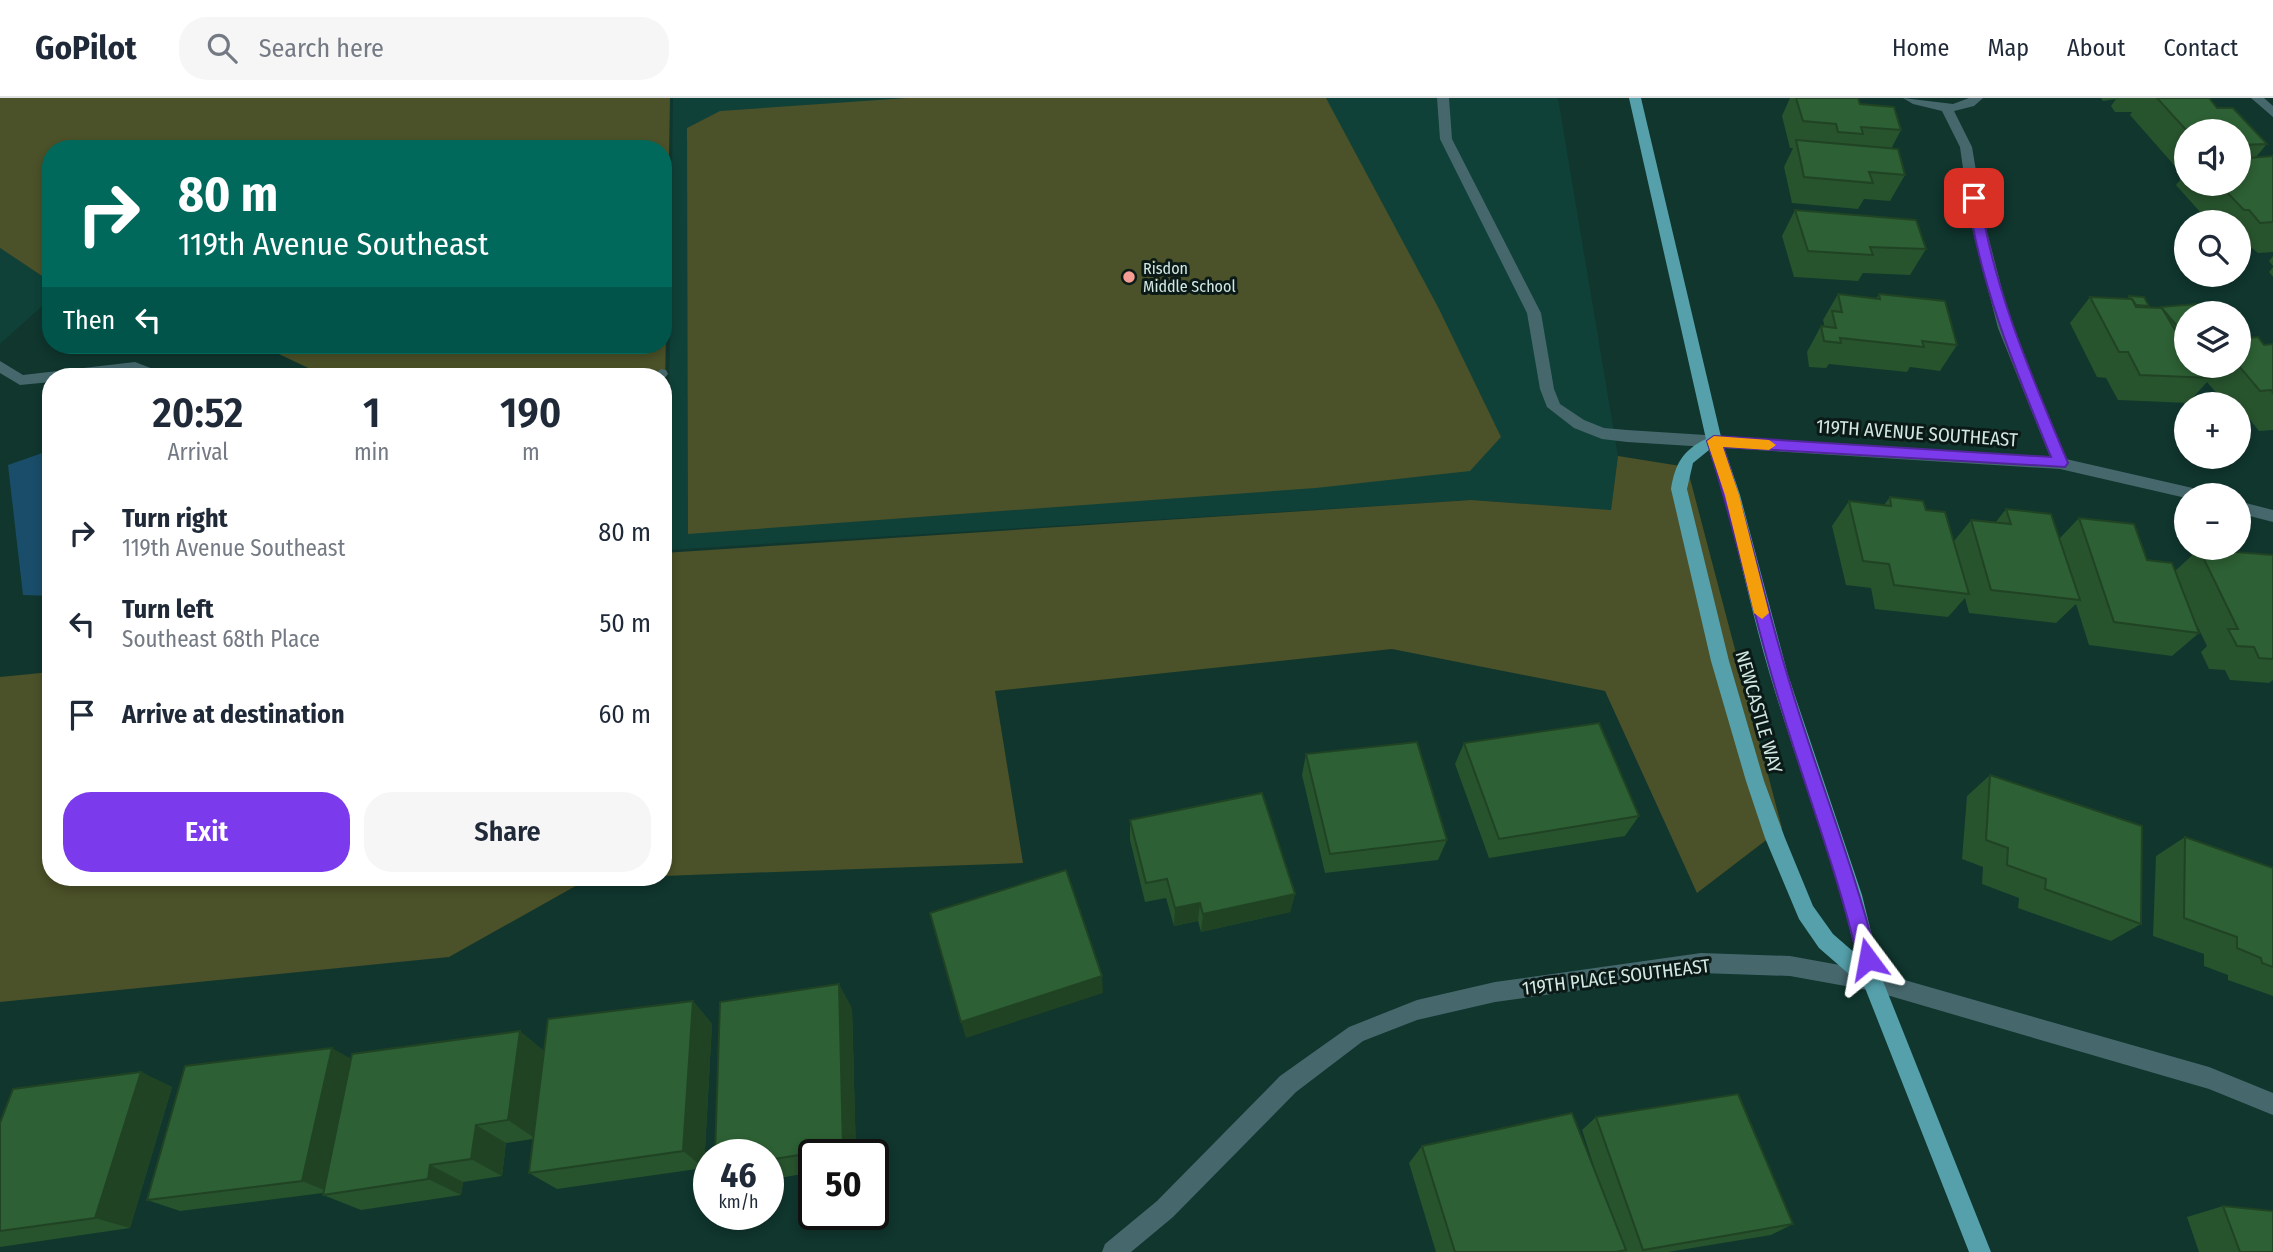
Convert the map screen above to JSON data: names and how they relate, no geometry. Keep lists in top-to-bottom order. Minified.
{"streets":{"main road":["NEWCASTLE WAY"],"street":["119TH AVENUE SOUTHEAST","119TH PLACE SOUTHEAST"]},"crossings":[["119TH AVENUE SOUTHEAST","NEWCASTLE WAY"],["NEWCASTLE WAY","119TH PLACE SOUTHEAST"]],"places":["Risdon Middle School"],"page":{"header":"GoPilot","search":"Search here","nav":["Home","Map","About","Contact"],"map_buttons":["+","−"],"turn":["80 m","119th Avenue Southeast"],"then":"Then","eta":["20:52","Arrival","1","min","190","m"],"list":[{"name":"Turn right","note":"119th Avenue Southeast","value":"80 m"},{"name":"Turn left","note":"Southeast 68th Place","value":"50 m"},{"name":"Arrive at destination","value":"60 m"}],"buttons":["Exit","Share"],"speed":"46 km/h","limit":"50"}}
